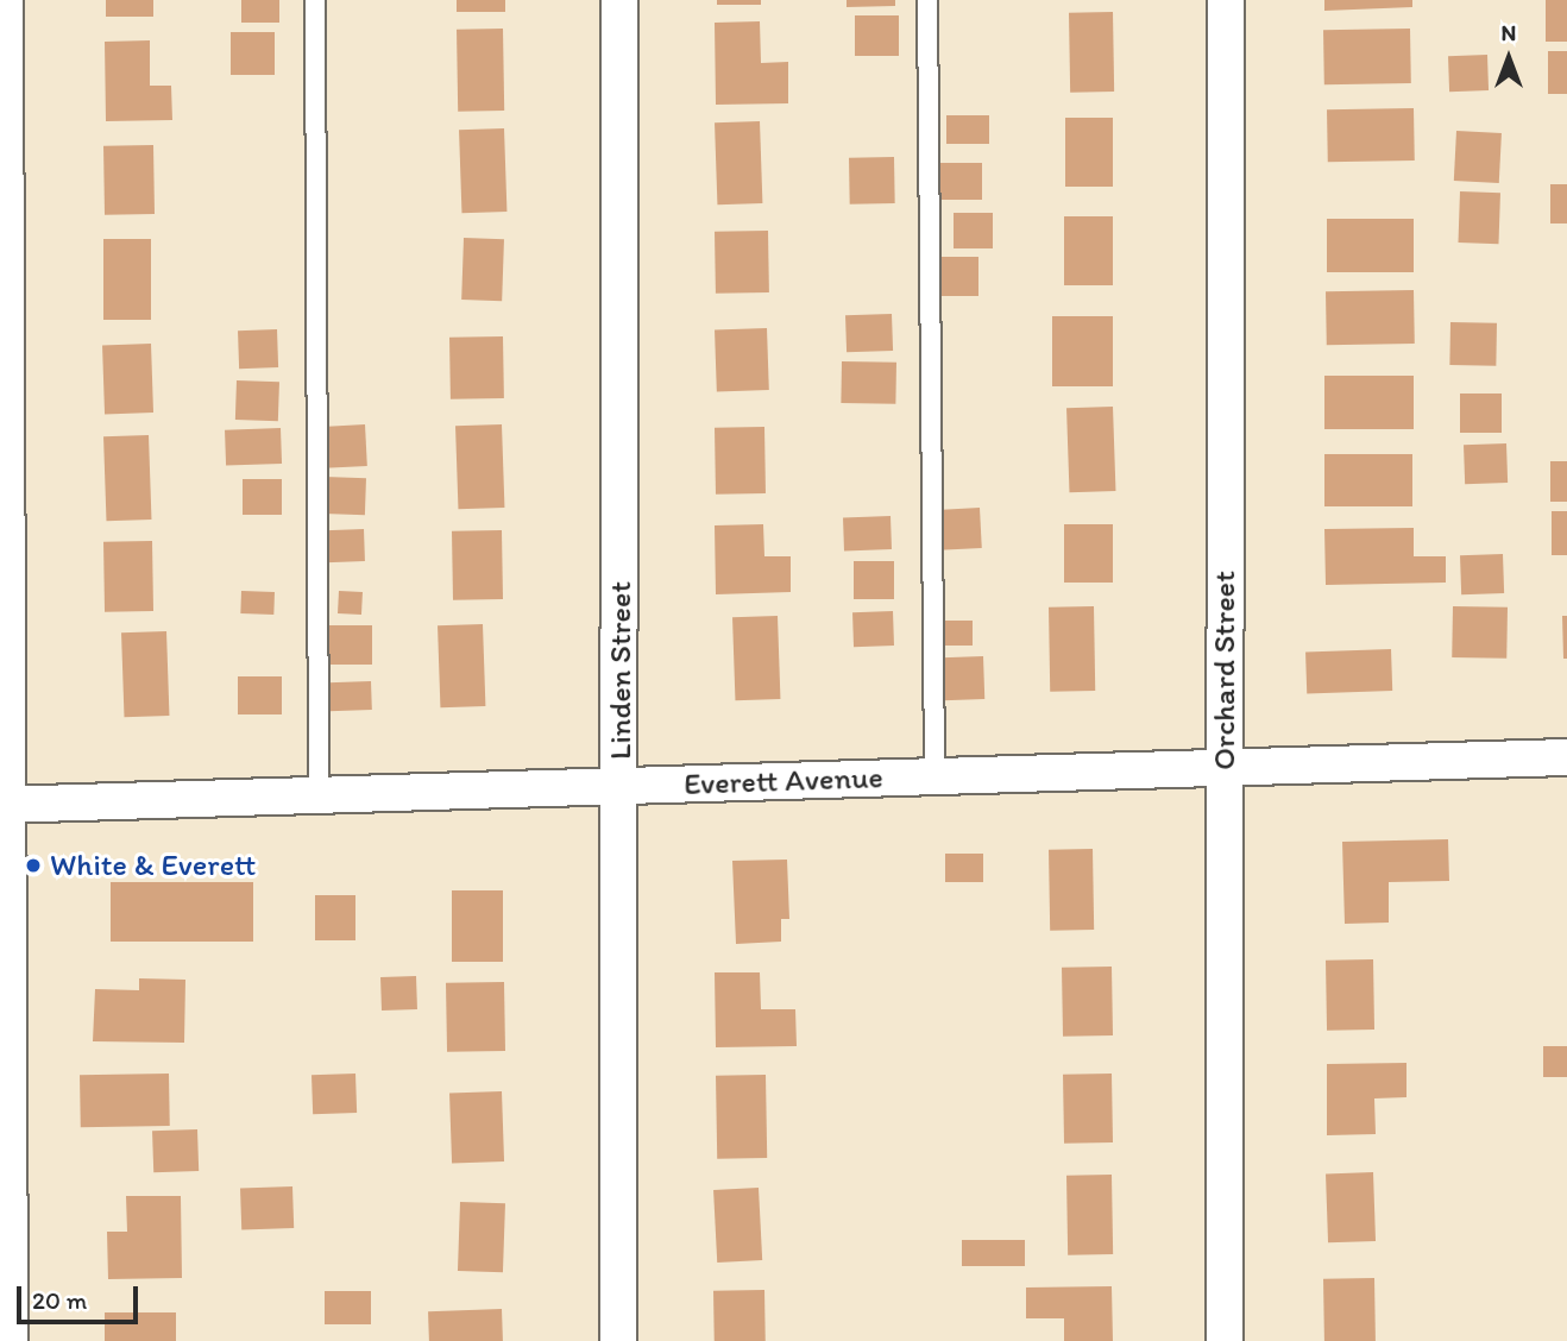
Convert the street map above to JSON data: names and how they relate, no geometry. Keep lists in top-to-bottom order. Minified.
{"streets":{"street":["Linden Street","Orchard Street","Everett Avenue"]},"crossings":[["Linden Street","Everett Avenue"],["Orchard Street","Everett Avenue"]],"places":["White & Everett"],"scale_bar":"20 m","north":"top"}
